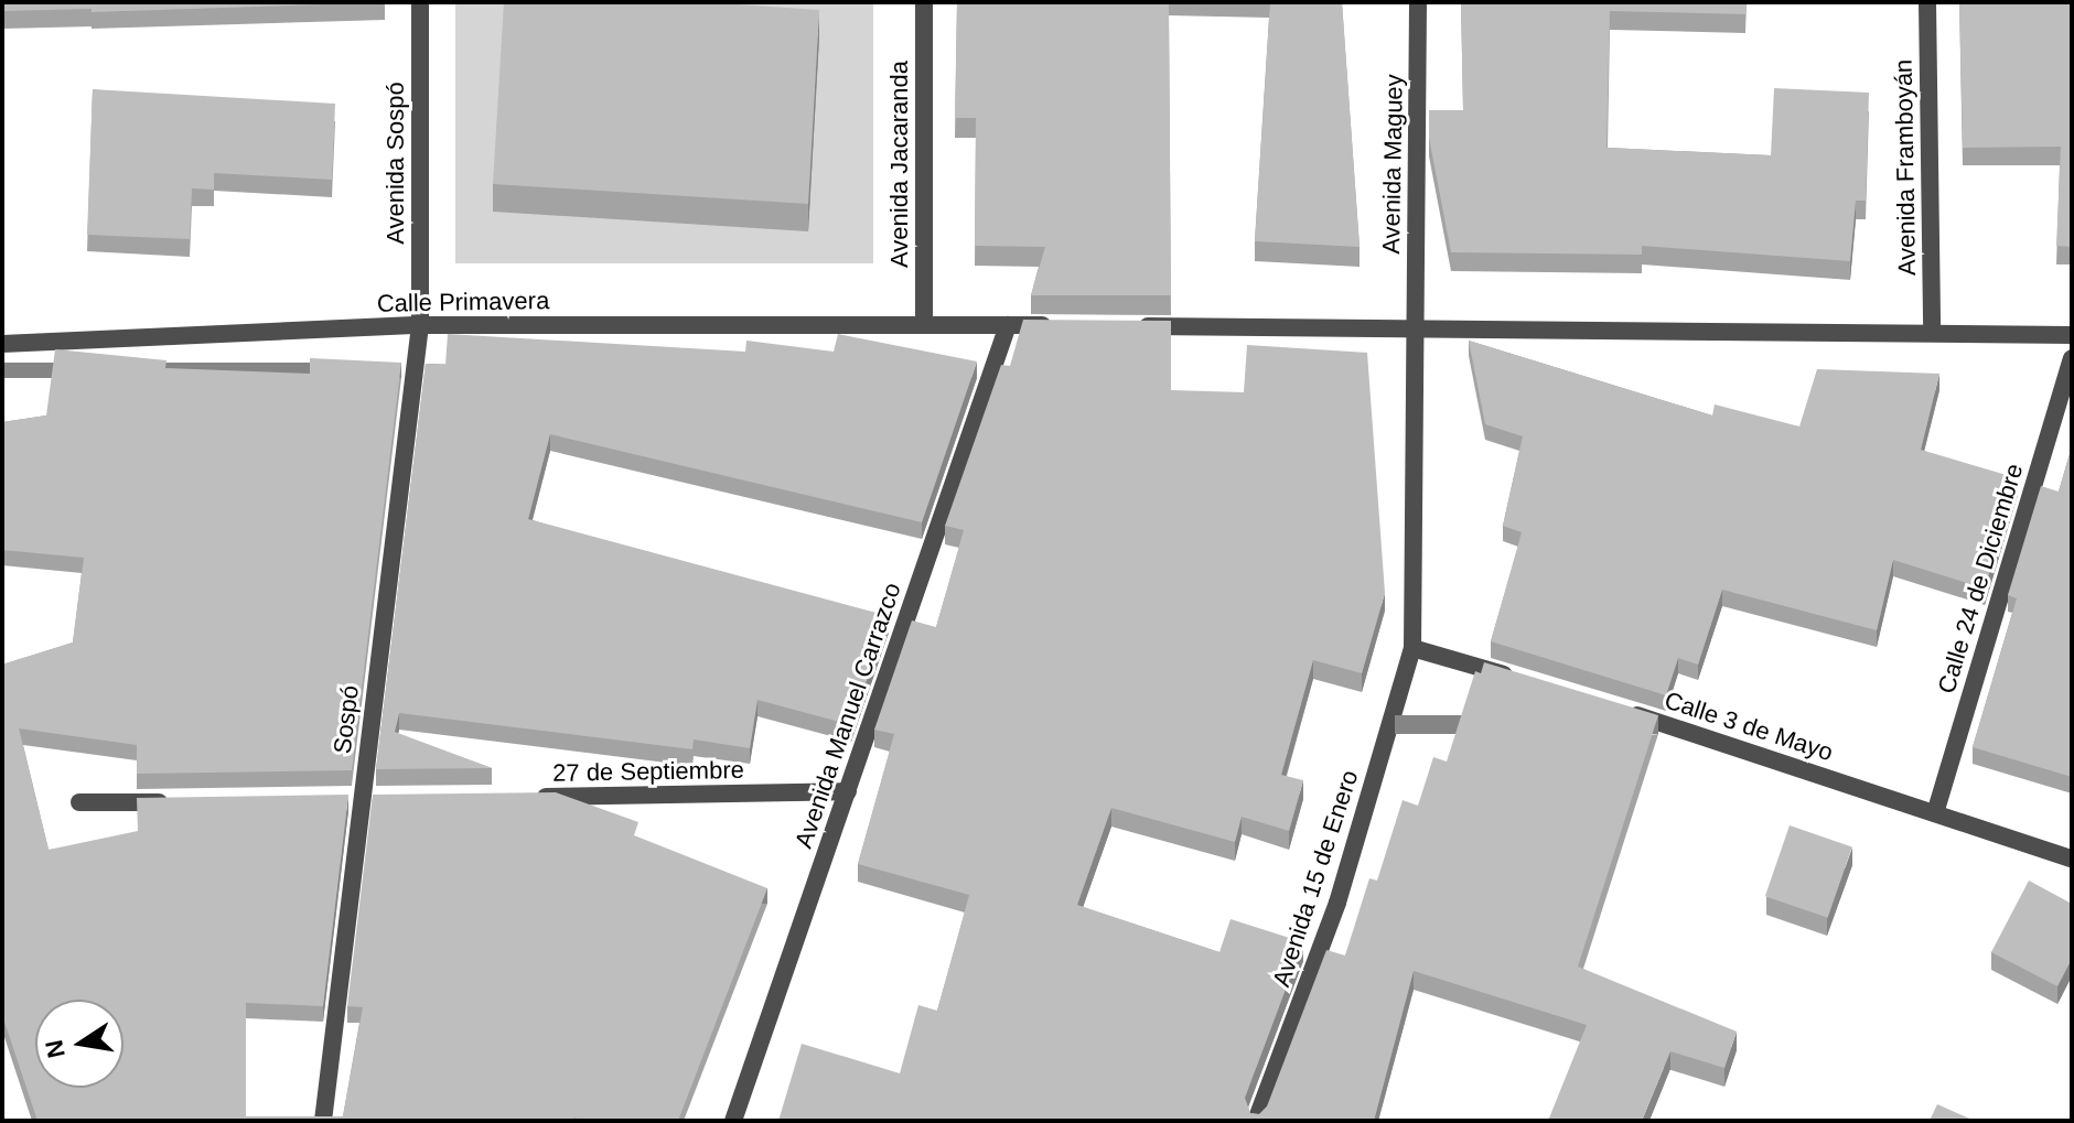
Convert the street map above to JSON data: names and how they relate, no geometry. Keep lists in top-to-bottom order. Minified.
{"streets":{"street":["Avenida Sospó","Avenida Jacaranda","Avenida Maguey","Avenida Framboyán","Calle Primavera","Calle 24 de Diciembre","Avenida Manuel Carrazco","Sospó","Calle 3 de Mayo","27 de Septiembre","Avenida 15 de Enero"]},"crossings":[["Avenida Sospó","Calle Primavera"],["Avenida Sospó","Sospó"],["Avenida Jacaranda","Calle Primavera"],["Calle Primavera","Avenida Manuel Carrazco"],["Calle Primavera","Sospó"],["Calle 24 de Diciembre","Calle 3 de Mayo"],["Avenida Manuel Carrazco","27 de Septiembre"]],"north":"left"}
